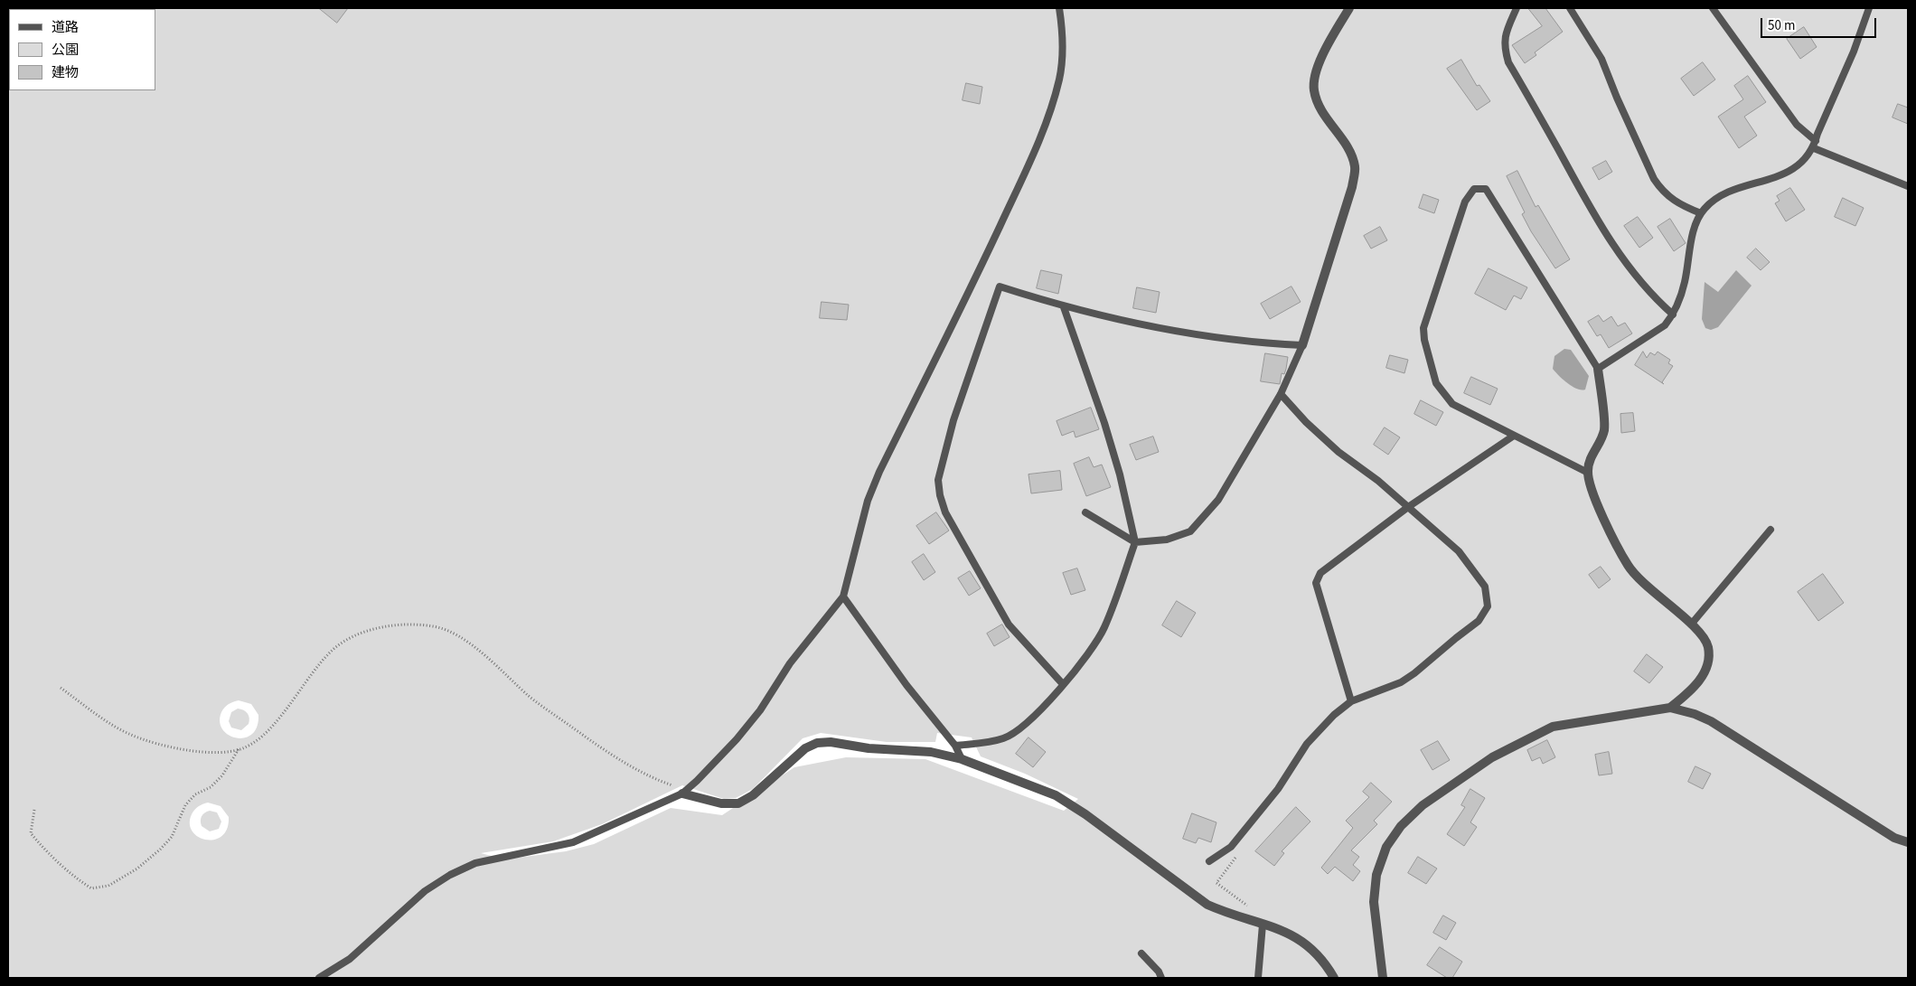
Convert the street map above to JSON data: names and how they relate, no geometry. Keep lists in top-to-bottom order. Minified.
{"legend":["道路","公園","建物"],"scale_bar":"50 m"}
